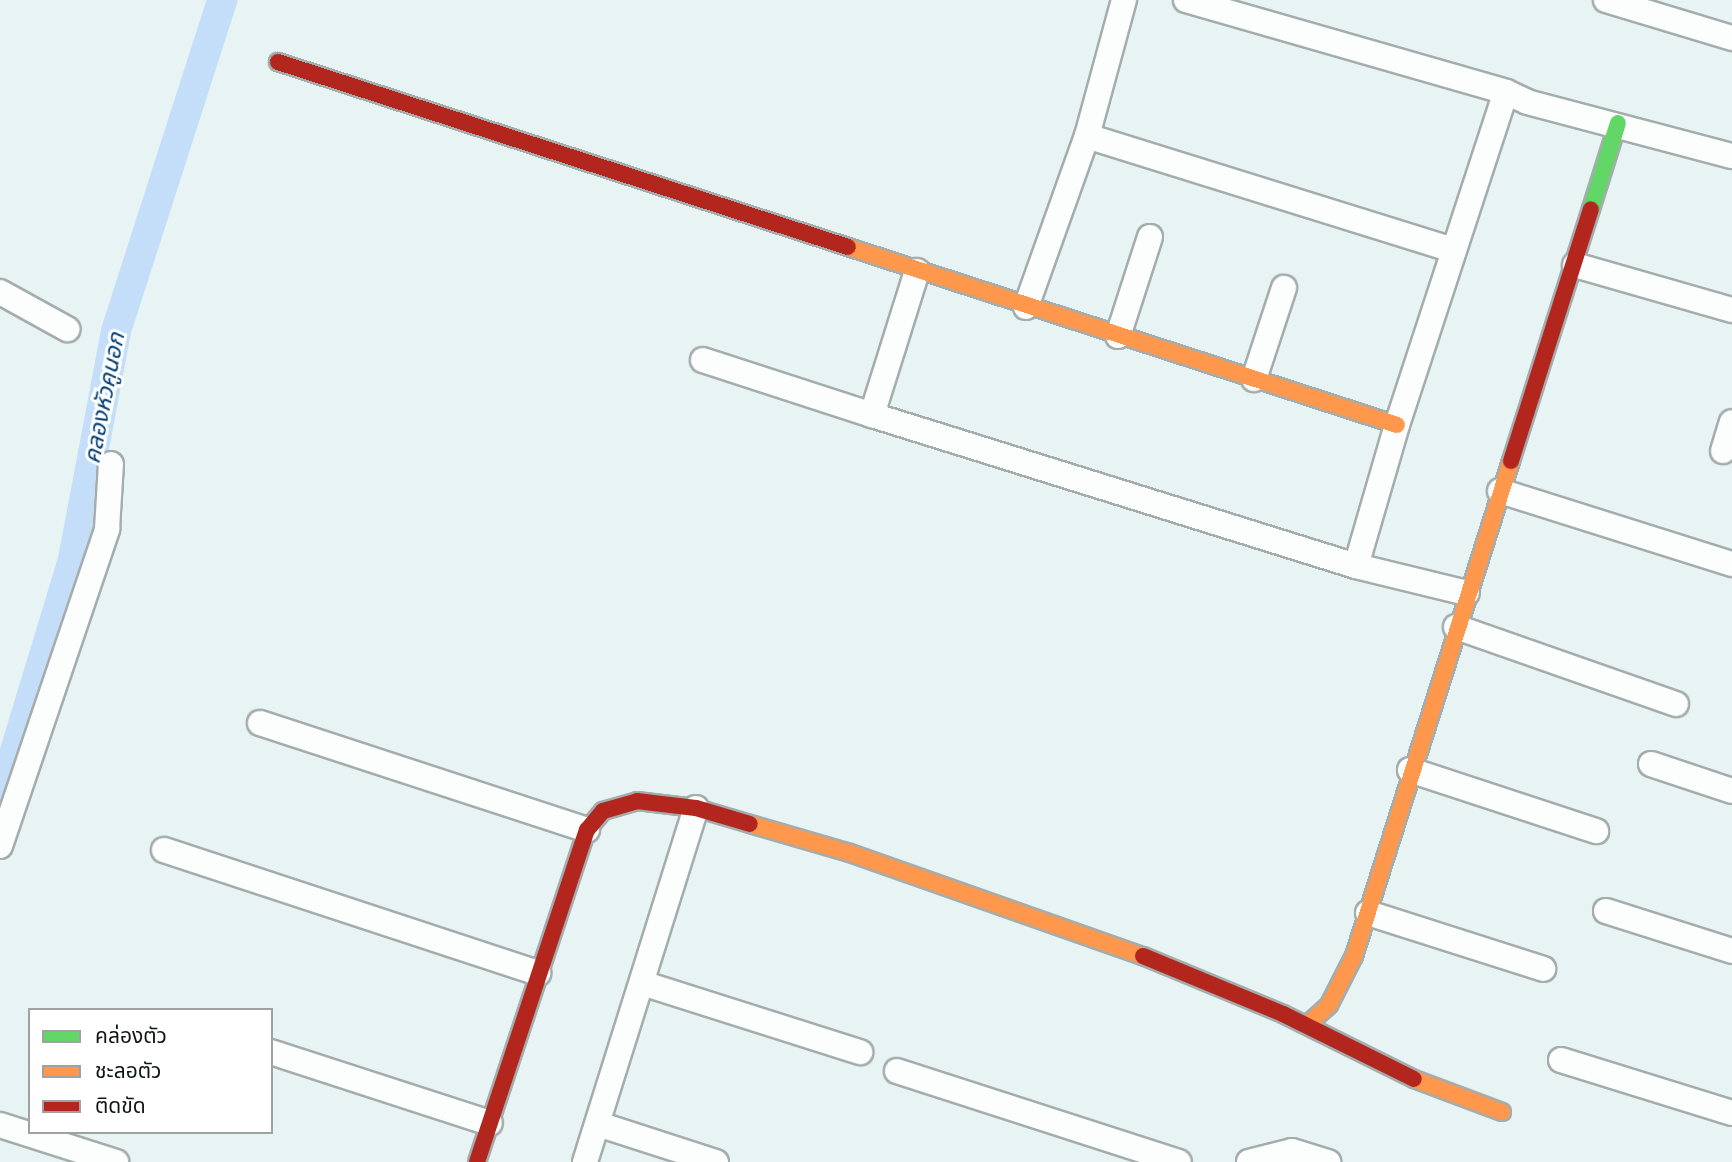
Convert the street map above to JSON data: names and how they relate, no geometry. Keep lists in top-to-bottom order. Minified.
{"water":["คลองหัวคูนอก"],"legend":["คล่องตัว","ชะลอตัว","ติดขัด"]}
